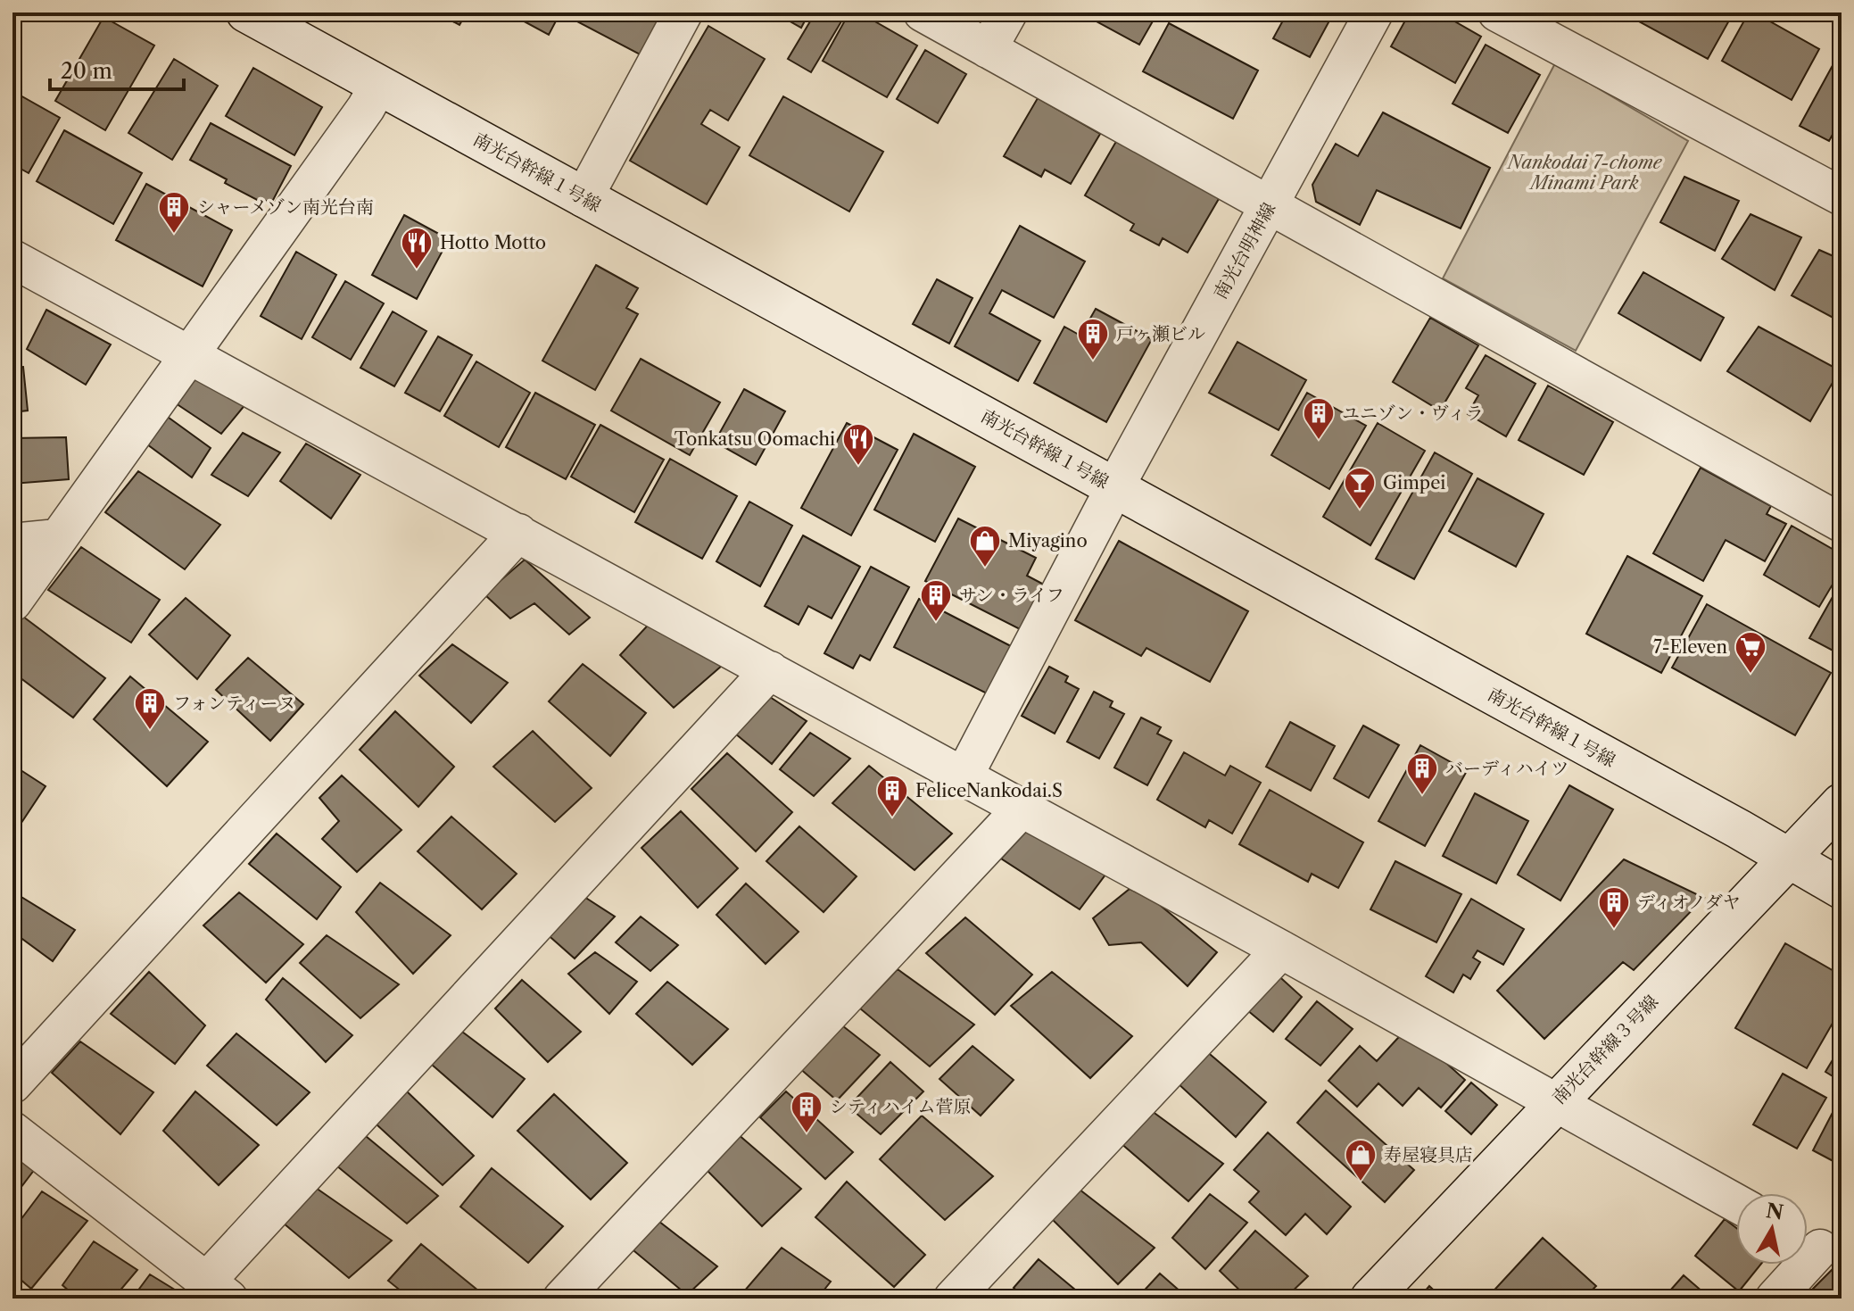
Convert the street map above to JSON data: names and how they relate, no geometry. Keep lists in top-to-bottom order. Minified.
{"streets":{"street":["南光台幹線１号線","南光台明神線","南光台幹線３号線"]},"crossings":[["南光台幹線１号線","南光台明神線"],["南光台幹線１号線","南光台幹線３号線"]],"parks":["Nankodai 7-chome Minami Park"],"places":{"building":["シャーメゾン南光台南","戸ヶ瀬ビル","ユニゾン・ヴィラ","サン・ライフ","フォンティーヌ","バーディハイツ","FeliceNankodai.S","ディオノダヤ","シティハイム菅原"],"restaurant":["Hotto Motto","Tonkatsu Oomachi"],"bar":["Gimpei"],"shop":["Miyagino","寿屋寝具店"],"supermarket":["7-Eleven"]},"scale_bar":"20 m","north":"top"}
